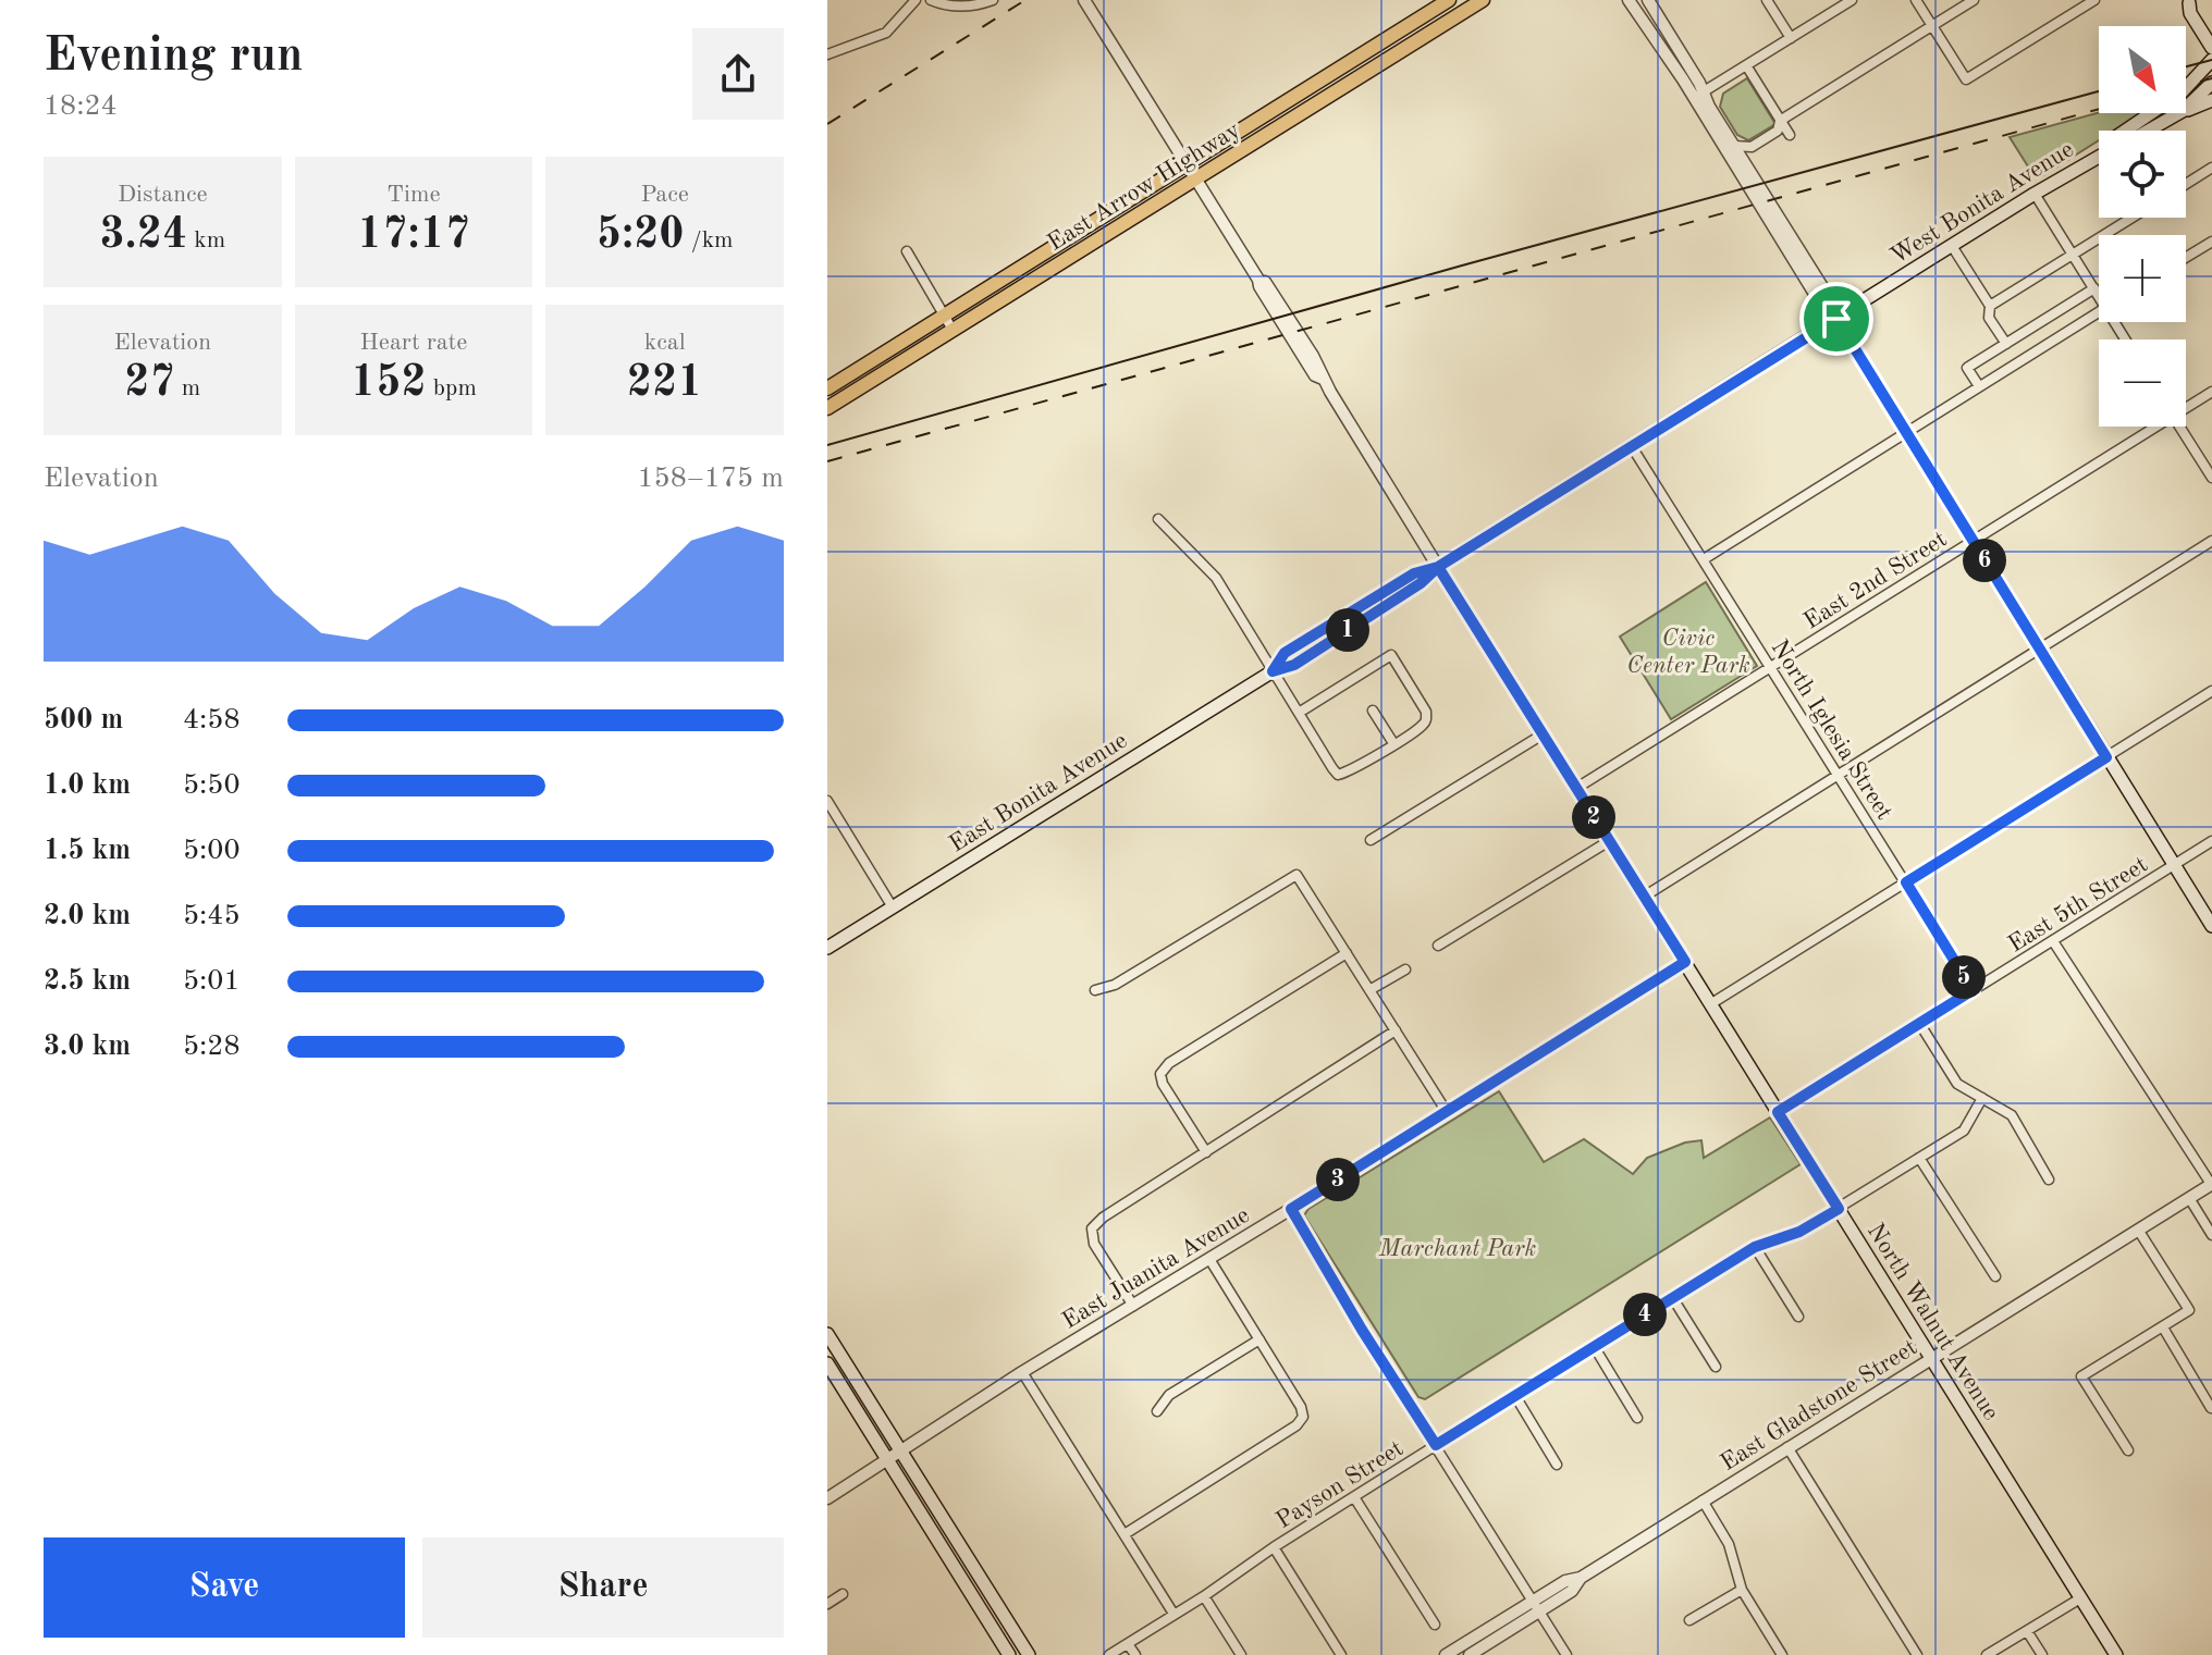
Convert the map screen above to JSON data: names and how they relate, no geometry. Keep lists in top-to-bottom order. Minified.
{"streets":{"main road":["East Arrow Highway","West Bonita Avenue","East Bonita Avenue","North Walnut Avenue"],"street":["East 2nd Street","North Iglesia Street","East 5th Street","East Juanita Avenue","East Gladstone Street","Payson Street"]},"crossings":[["West Bonita Avenue","East Bonita Avenue"],["East 2nd Street","North Iglesia Street"],["East 2nd Street","North Walnut Avenue"],["North Iglesia Street","East Bonita Avenue"],["North Iglesia Street","East 5th Street"],["East Bonita Avenue","North Walnut Avenue"],["East 5th Street","North Walnut Avenue"],["East Juanita Avenue","North Walnut Avenue"],["North Walnut Avenue","East Gladstone Street"],["North Walnut Avenue","Payson Street"]],"parks":["Civic Center Park","Marchant Park"],"north":"bottom right","page":{"heading":["Evening run","18:24"],"map_buttons":["+","−"],"stats":[["Distance","3.24 km"],["Time","17:17"],["Pace","5:20 /km"],["Elevation","27 m"],["Heart rate","152 bpm"],["kcal","221"]],"chart":["Elevation","158–175 m"],"pins":["6","1","2","5","3","4"],"list":[{"name":"500 m","note":"4:58"},{"name":"1.0 km","note":"5:50"},{"name":"1.5 km","note":"5:00"},{"name":"2.0 km","note":"5:45"},{"name":"2.5 km","note":"5:01"},{"name":"3.0 km","note":"5:28"}],"buttons":["Save","Share"]}}
